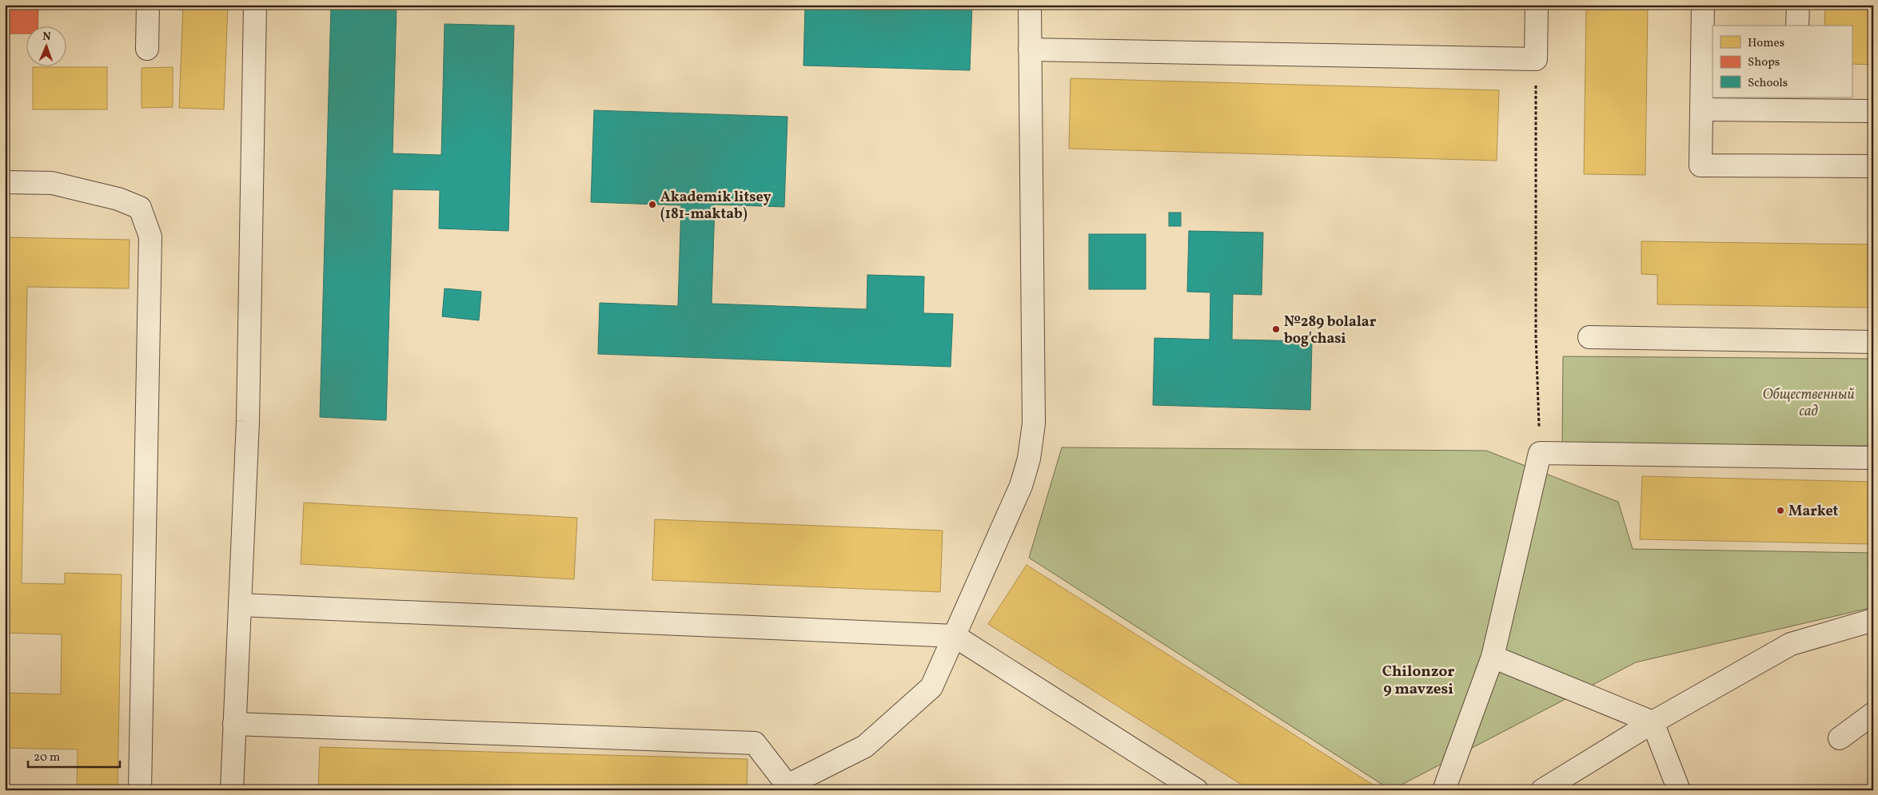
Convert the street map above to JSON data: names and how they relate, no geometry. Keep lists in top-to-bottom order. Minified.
{"districts":["Chilonzor 9 mavzesi"],"parks":["Общественный сад"],"places":["Akademik litsey (181-maktab)","№289 bolalar bog'chasi","Market"],"legend":["Homes","Shops","Schools"],"scale_bar":"20 m","north":"top"}
